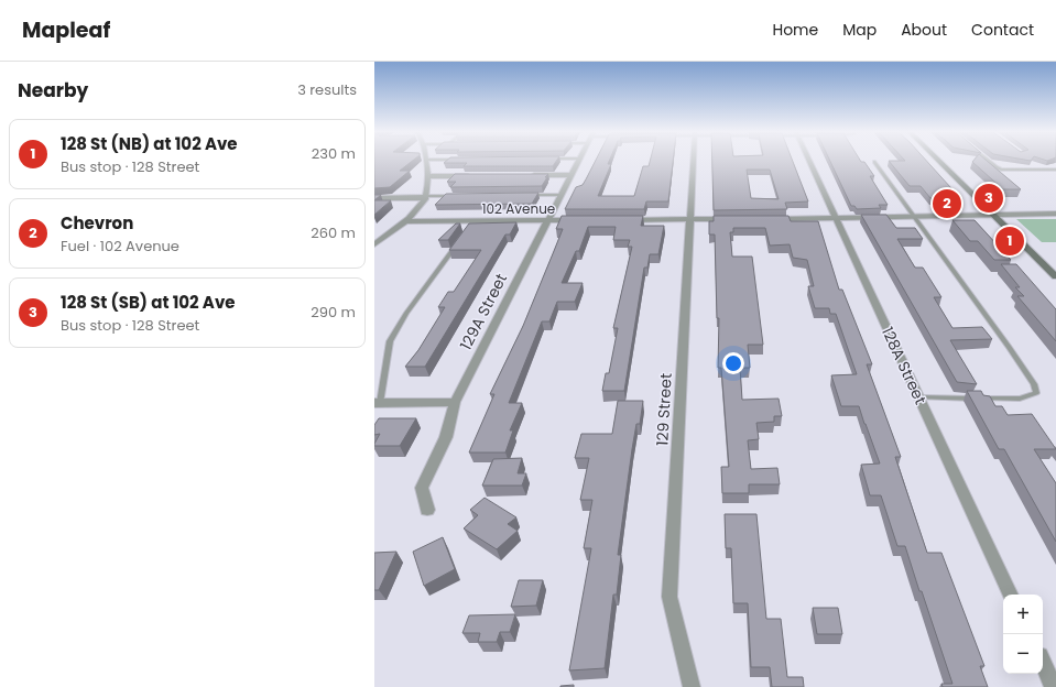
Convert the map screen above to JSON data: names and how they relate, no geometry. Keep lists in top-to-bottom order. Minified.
{"streets":{"street":["102 Avenue","129A Street","128A Street","129 Street"]},"crossings":[["102 Avenue","129A Street"]],"page":{"header":"Mapleaf","nav":["Home","Map","About","Contact"],"heading":["Nearby","3 results"],"list":[{"mark":"1","name":"128 St (NB) at 102 Ave","note":"Bus stop · 128 Street","value":"230 m"},{"mark":"2","name":"Chevron","note":"Fuel · 102 Avenue","value":"260 m"},{"mark":"3","name":"128 St (SB) at 102 Ave","note":"Bus stop · 128 Street","value":"290 m"}],"pins":["3","2","1"],"map_buttons":["+","−"]}}
